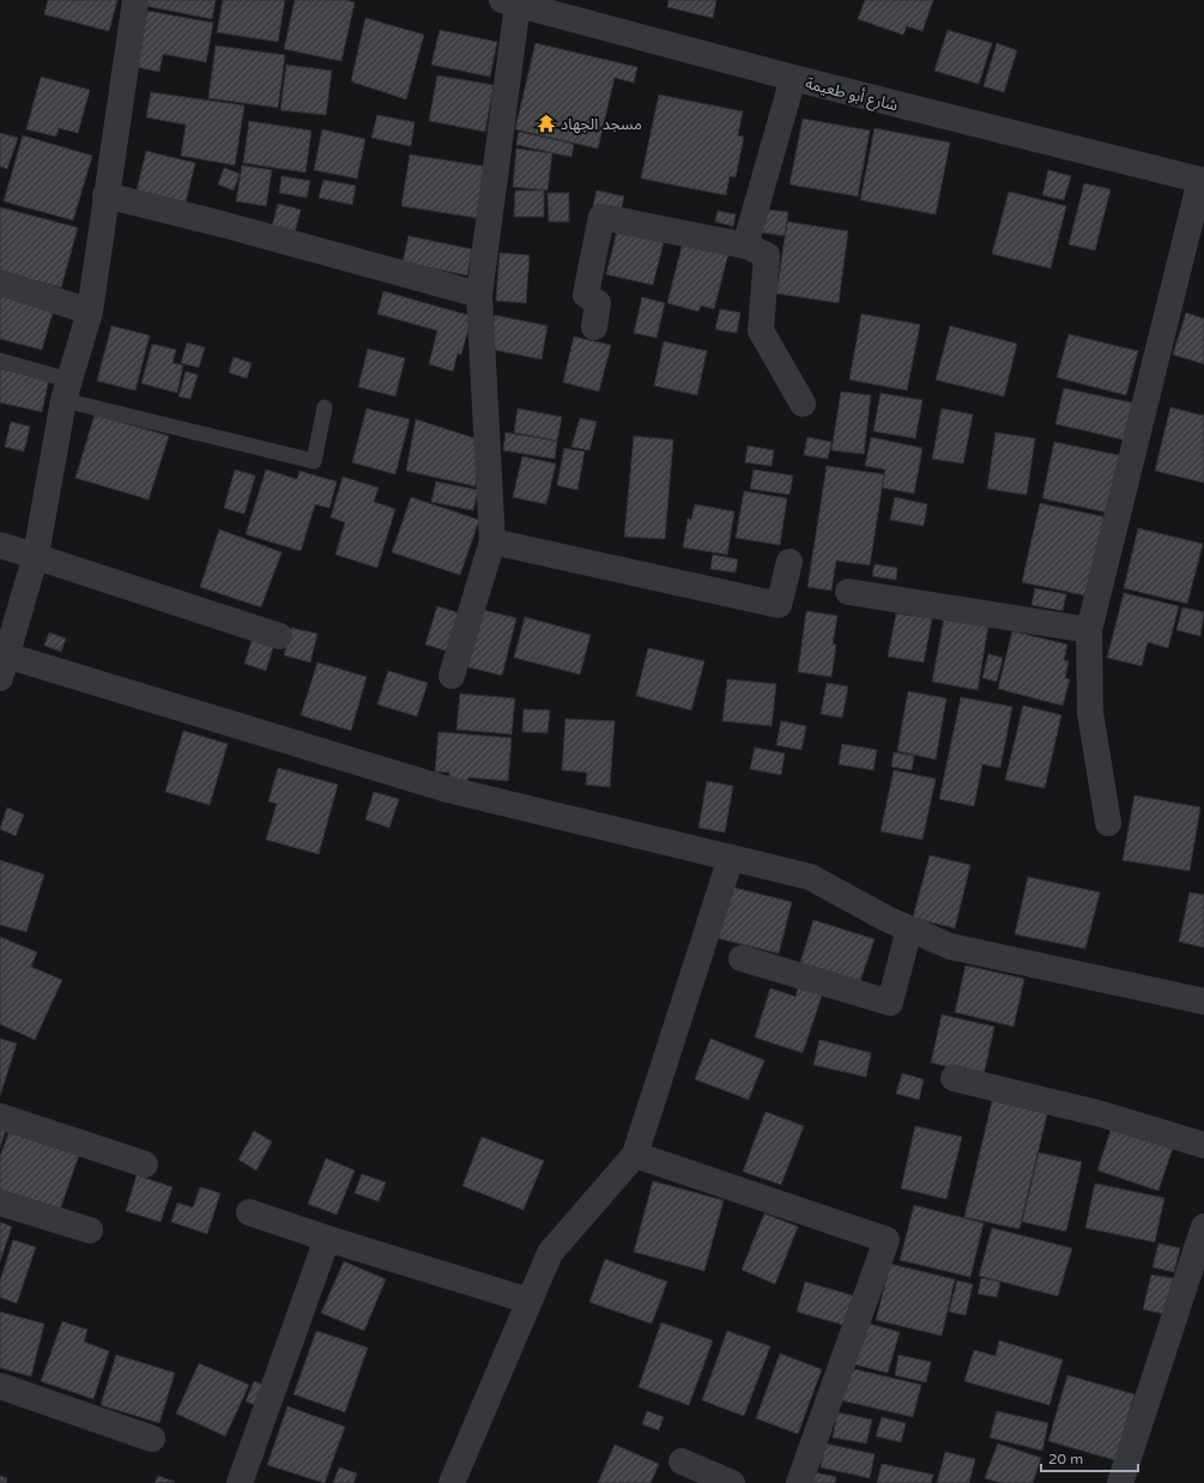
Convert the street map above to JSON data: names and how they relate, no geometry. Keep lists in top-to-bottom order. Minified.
{"streets":{"street":["شارع أبو طعيمة"]},"places":{"temple":["مسجد الجهاد"]},"scale_bar":"20 m"}
